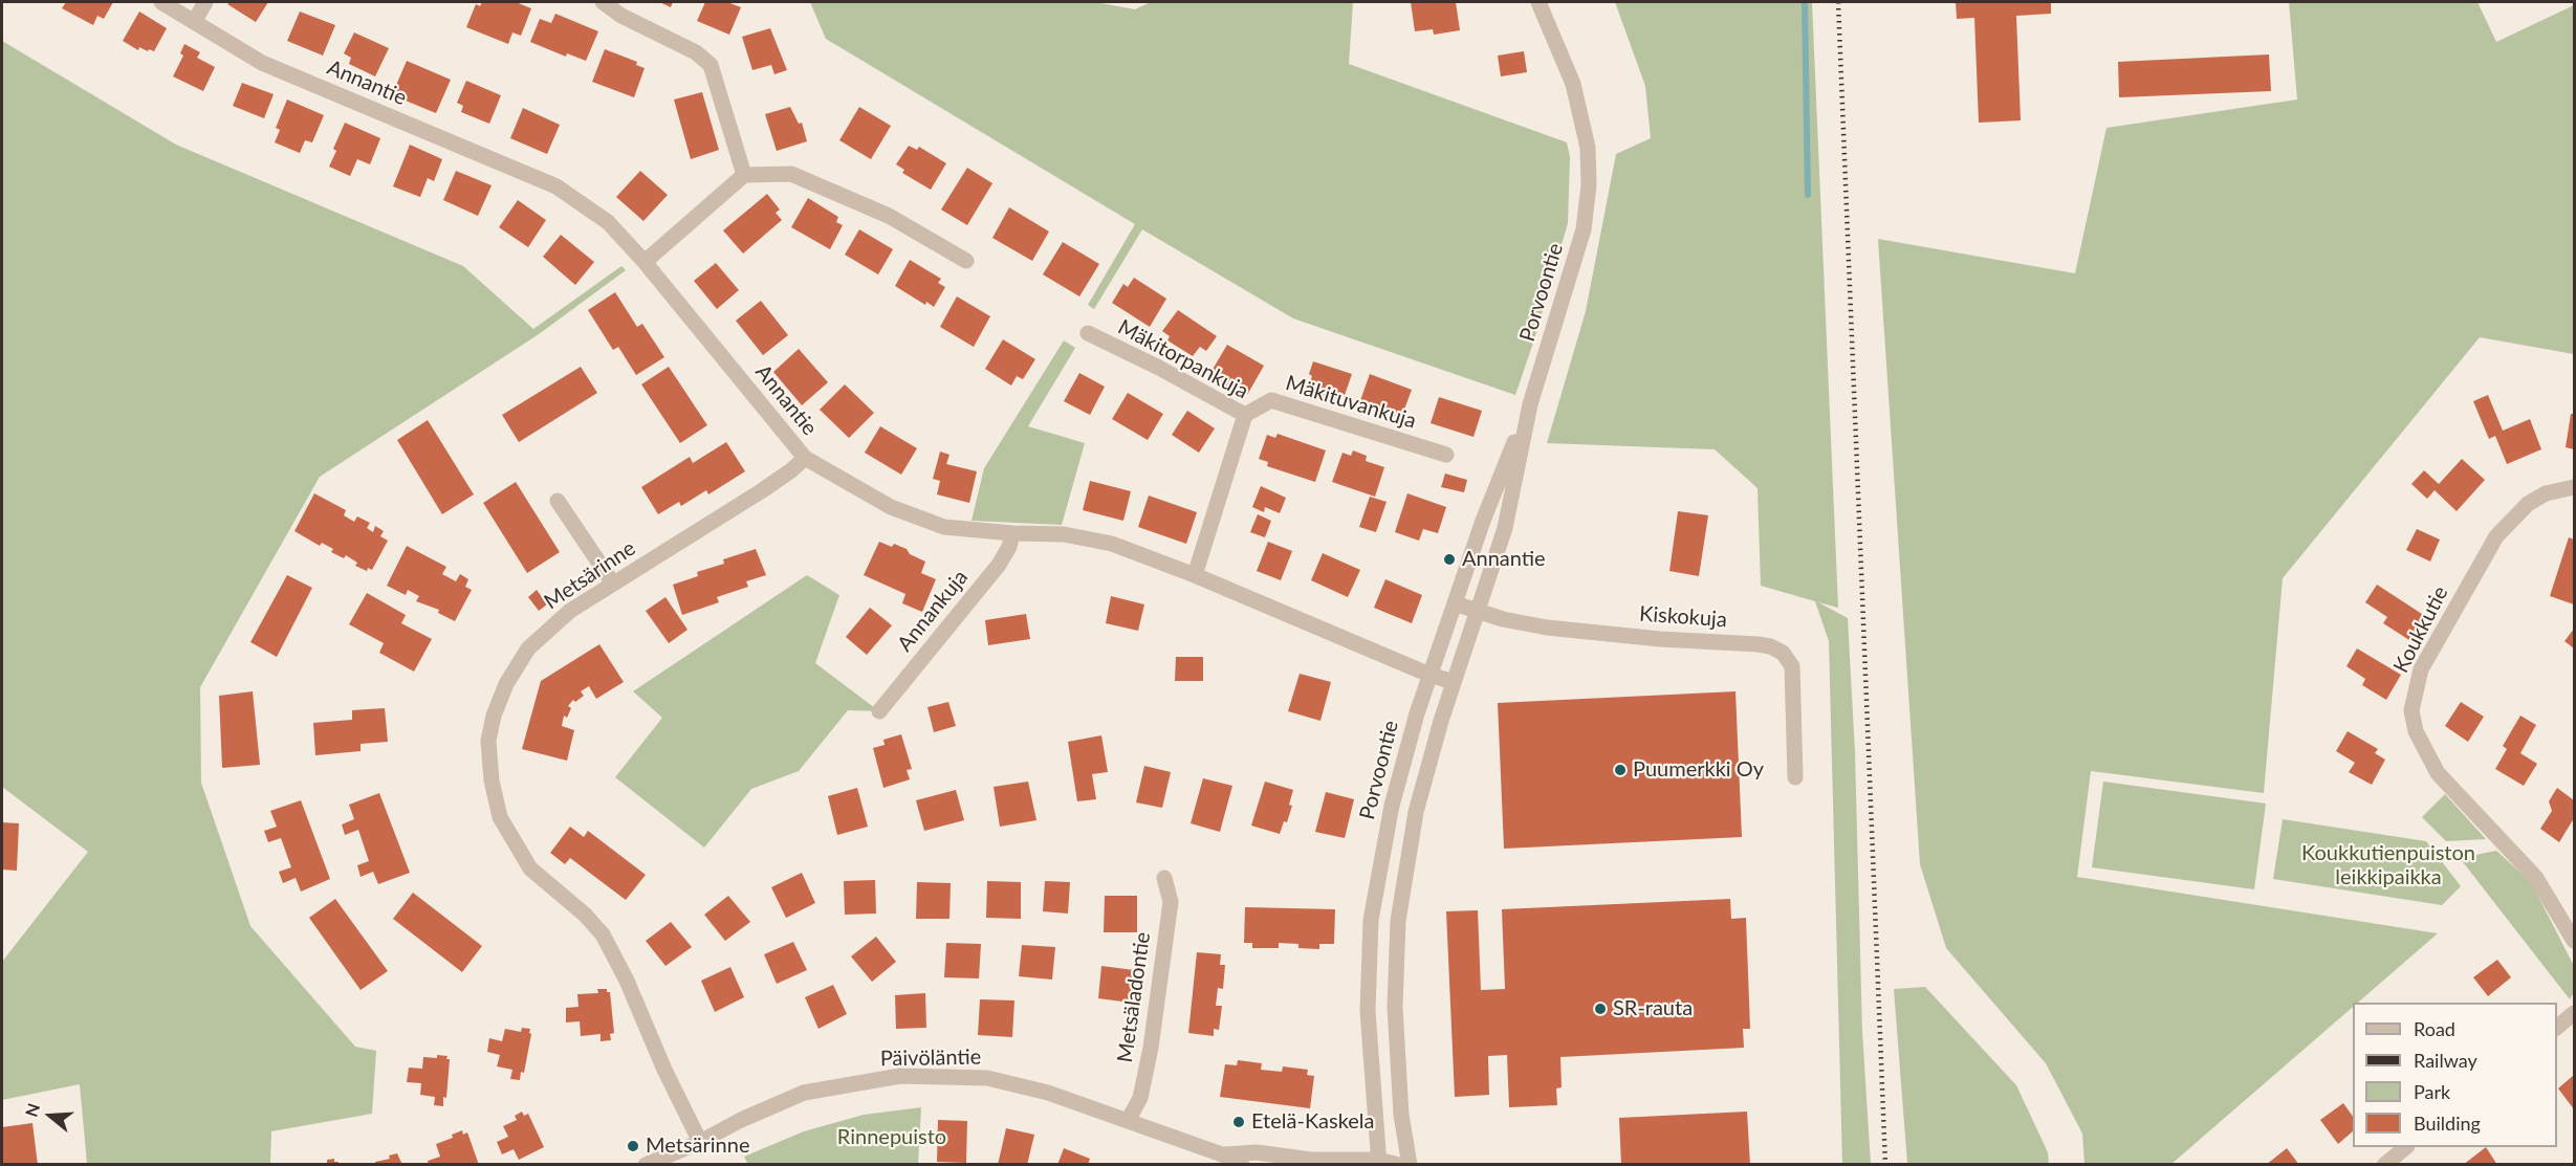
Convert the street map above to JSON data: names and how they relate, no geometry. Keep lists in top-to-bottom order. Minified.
{"streets":{"street":["Annantie","Porvoontie","Mäkitorpankuja","Mäkituvankuja","Metsärinne","Annankuja","Kiskokuja","Koukkutie","Metsäladontie","Päivöläntie"]},"crossings":[["Annantie","Porvoontie"],["Annantie","Mäkitorpankuja"],["Annantie","Metsärinne"],["Annantie","Annankuja"],["Porvoontie","Kiskokuja"],["Porvoontie","Päivöläntie"],["Mäkitorpankuja","Mäkituvankuja"],["Metsärinne","Päivöläntie"],["Metsäladontie","Päivöläntie"]],"parks":["Koukkutienpuiston leikkipaikka","Rinnepuisto"],"places":["Annantie","Puumerkki Oy","SR-rauta","Etelä-Kaskela","Metsärinne"],"legend":["Road","Railway","Park","Building"],"north":"left"}
